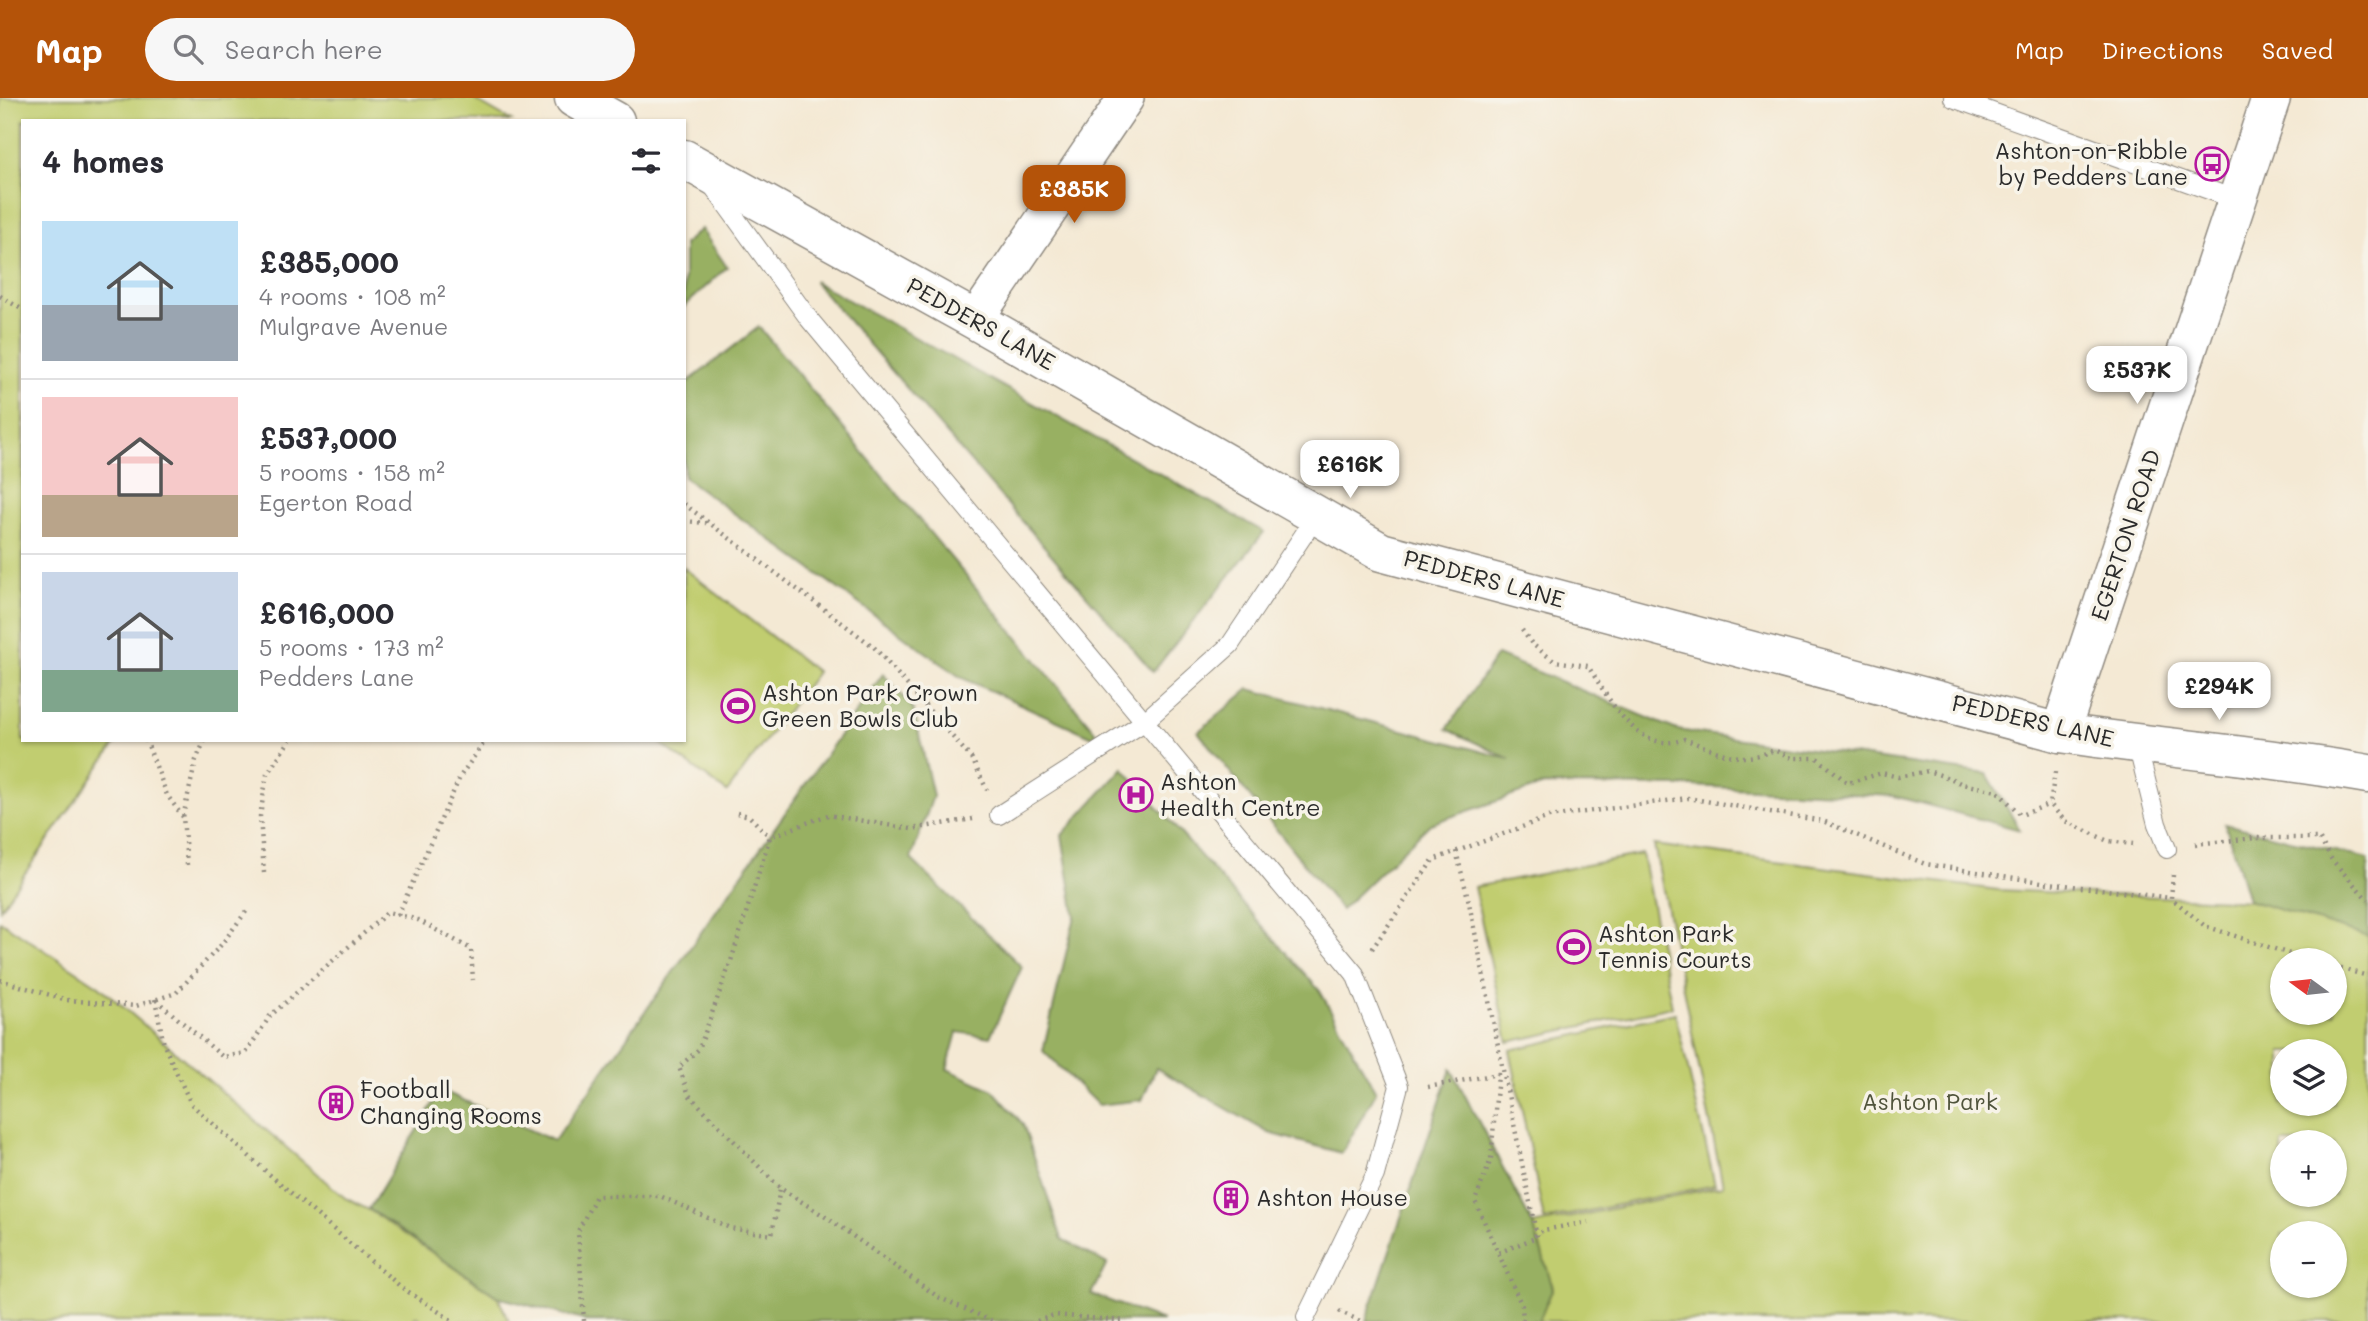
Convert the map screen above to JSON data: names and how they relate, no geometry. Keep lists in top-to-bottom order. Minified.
{"streets":{"street":["PEDDERS LANE","EGERTON ROAD"]},"crossings":[["PEDDERS LANE","EGERTON ROAD"]],"parks":["Ashton Park"],"places":{"bus stop":["Ashton-on-Ribble by Pedders Lane"],"sports":["Ashton Park Crown Green Bowls Club","Ashton Park Tennis Courts"],"hospital":["Ashton Health Centre"],"building":["Football Changing Rooms","Ashton House"]},"north":"left","page":{"header":"Map","search":"Search here","nav":["Map","Directions","Saved"],"heading":"4 homes","price":["£385K","£537K","£616K","£294K"],"list":[{"name":"£385,000","note":"4 rooms · 108 m² · Mulgrave Avenue"},{"name":"£537,000","note":"5 rooms · 158 m² · Egerton Road"},{"name":"£616,000","note":"5 rooms · 173 m² · Pedders Lane"}],"map_buttons":["+","−"]}}
